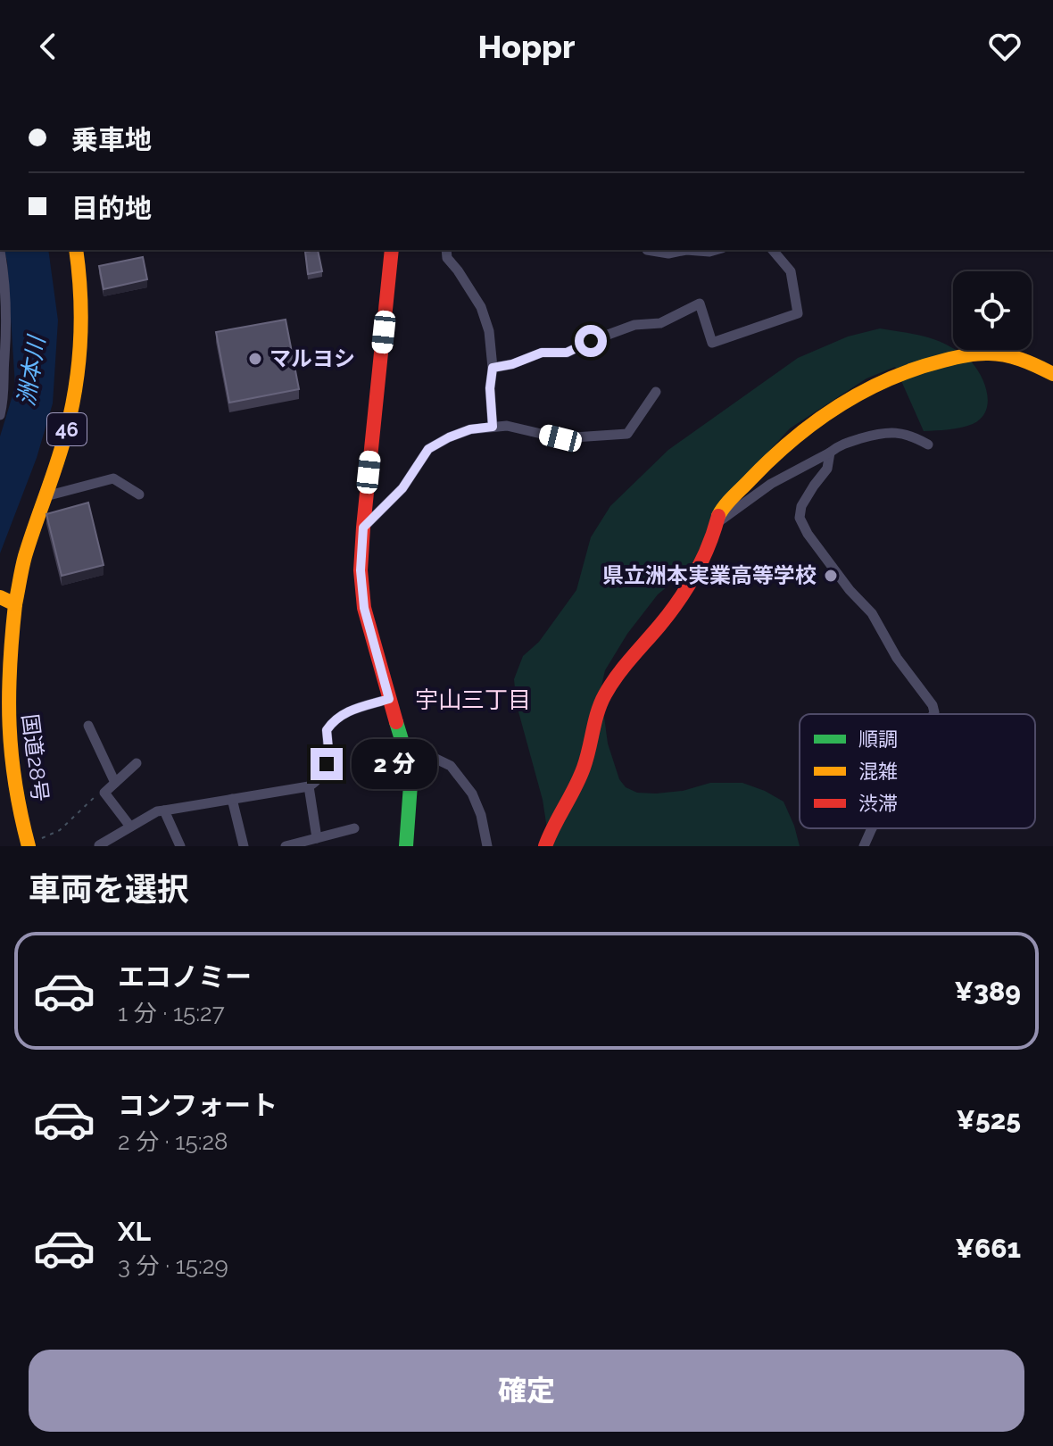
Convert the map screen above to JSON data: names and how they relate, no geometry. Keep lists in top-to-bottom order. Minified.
{"streets":{"main road":["46","国道28号"]},"crossings":[["46","国道28号"]],"districts":["宇山三丁目"],"water":["洲本川"],"places":["マルヨシ","県立洲本実業高等学校"],"legend":["順調","混雑","渋滞"],"page":{"header":"Hoppr","banner":["乗車地","目的地"],"bubble":"2 分","heading":"車両を選択","list":[{"name":"エコノミー","note":"1 分 · 15:27","value":"¥389"},{"name":"コンフォート","note":"2 分 · 15:28","value":"¥525"},{"name":"XL","note":"3 分 · 15:29","value":"¥661"}],"buttons":"確定"}}
